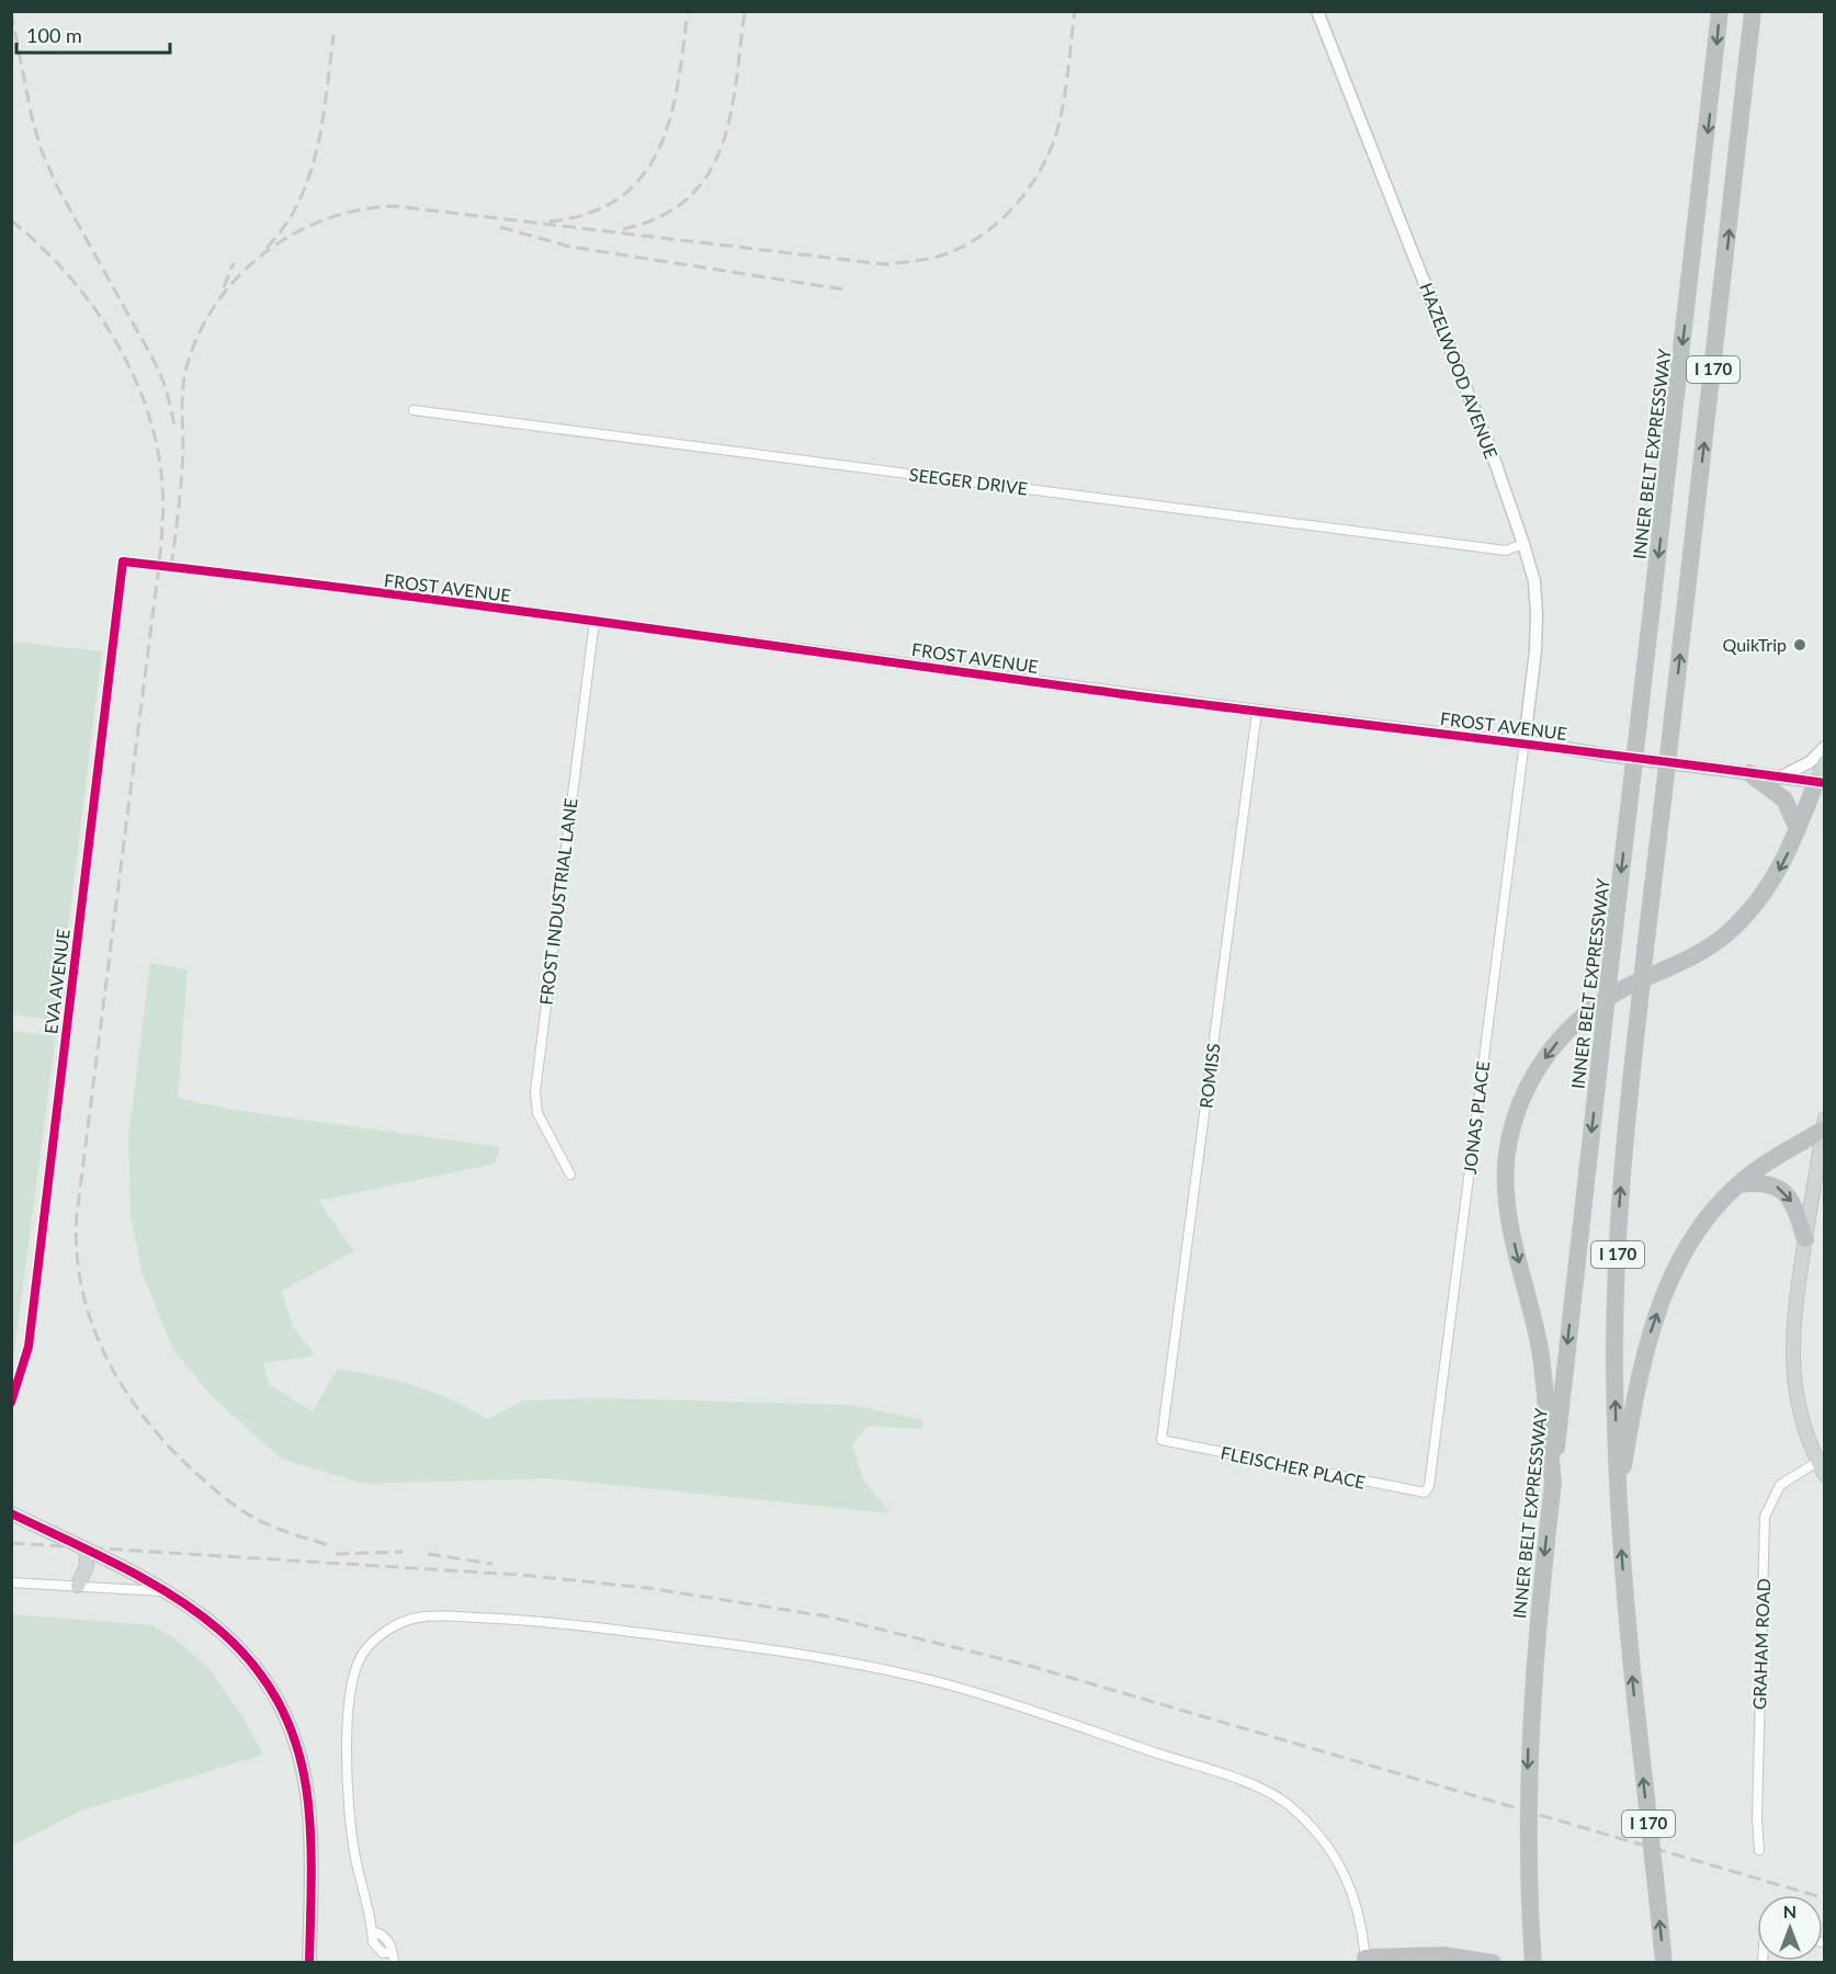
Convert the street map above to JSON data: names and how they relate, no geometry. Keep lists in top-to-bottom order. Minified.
{"streets":{"highway":["I 170","INNER BELT EXPRESSWAY"],"street":["HAZELWOOD AVENUE","SEEGER DRIVE","FROST AVENUE","FROST INDUSTRIAL LANE","EVA AVENUE","ROMISS","JONAS PLACE","FLEISCHER PLACE","GRAHAM ROAD"]},"crossings":[["HAZELWOOD AVENUE","SEEGER DRIVE"],["HAZELWOOD AVENUE","FROST AVENUE"],["HAZELWOOD AVENUE","JONAS PLACE"],["FROST AVENUE","FROST INDUSTRIAL LANE"],["FROST AVENUE","EVA AVENUE"],["FROST AVENUE","ROMISS"],["FROST AVENUE","JONAS PLACE"],["ROMISS","FLEISCHER PLACE"],["JONAS PLACE","FLEISCHER PLACE"]],"places":["QuikTrip"],"scale_bar":"100 m","north":"top"}
